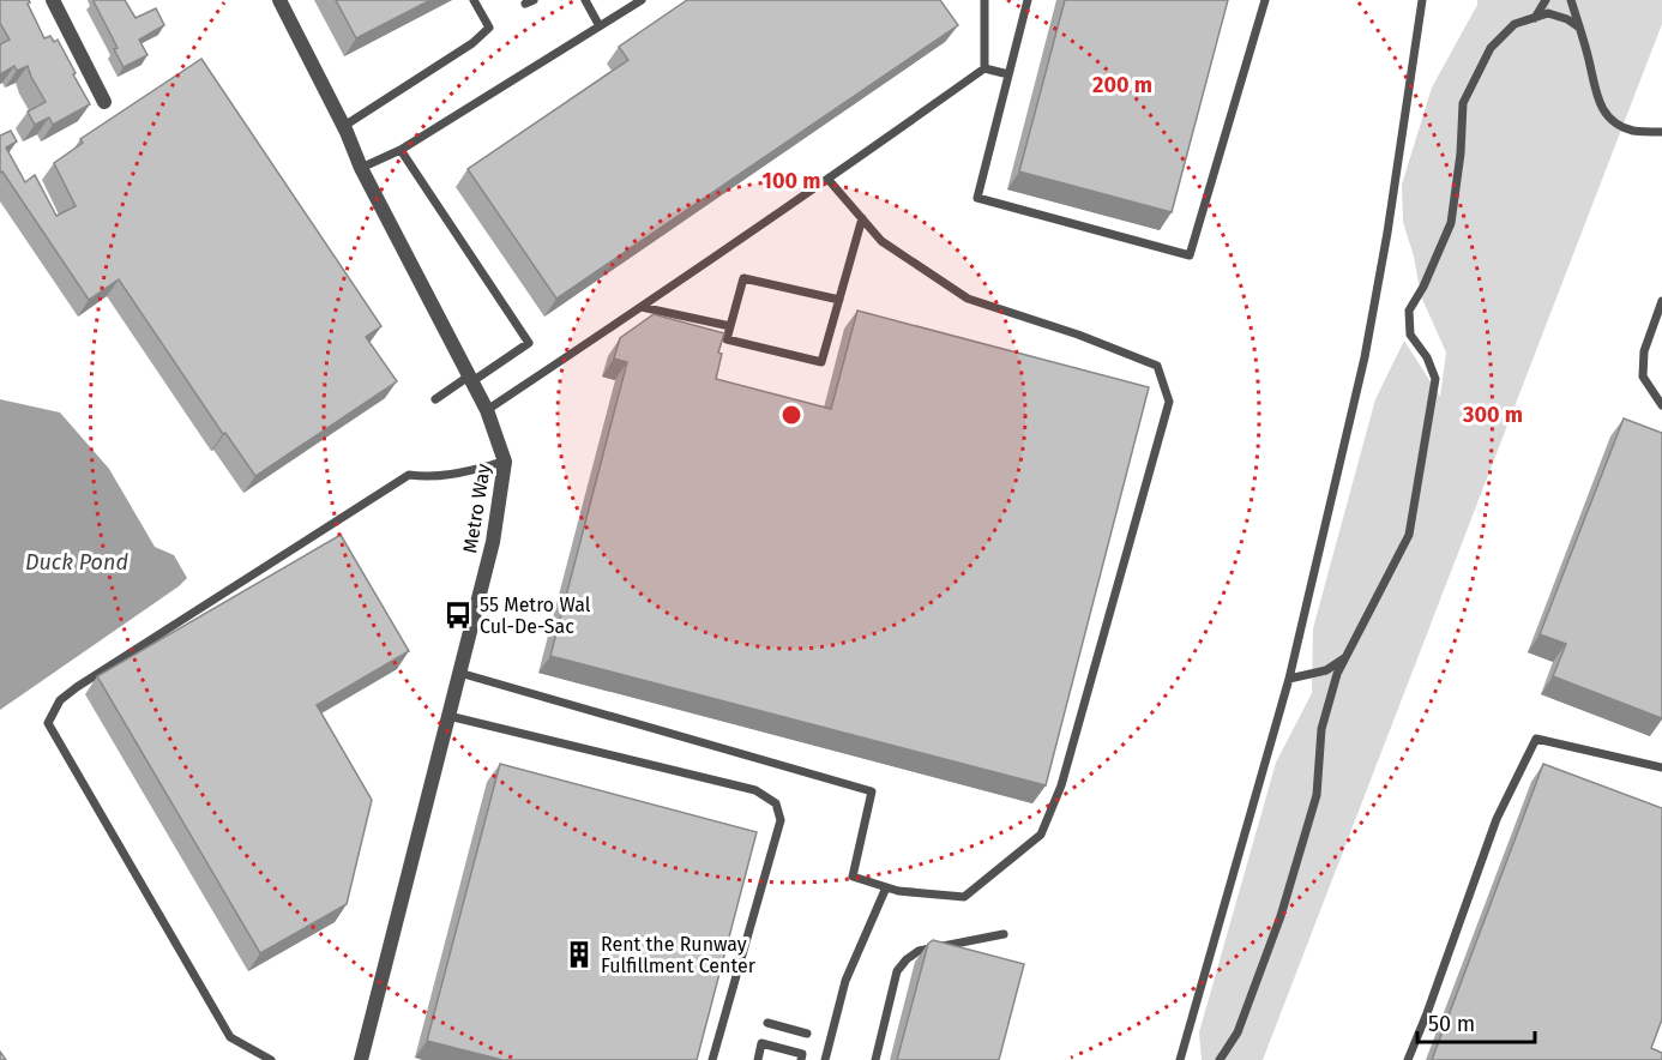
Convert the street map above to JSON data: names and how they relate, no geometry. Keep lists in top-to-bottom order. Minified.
{"streets":{"street":["Metro Way"]},"water":["Duck Pond"],"places":{"bus stop":["55 Metro Wal Cul-De-Sac"],"building":["Rent the Runway Fulfillment Center"]},"scale_bar":"50 m","rings":["200 m","100 m","300 m"]}
